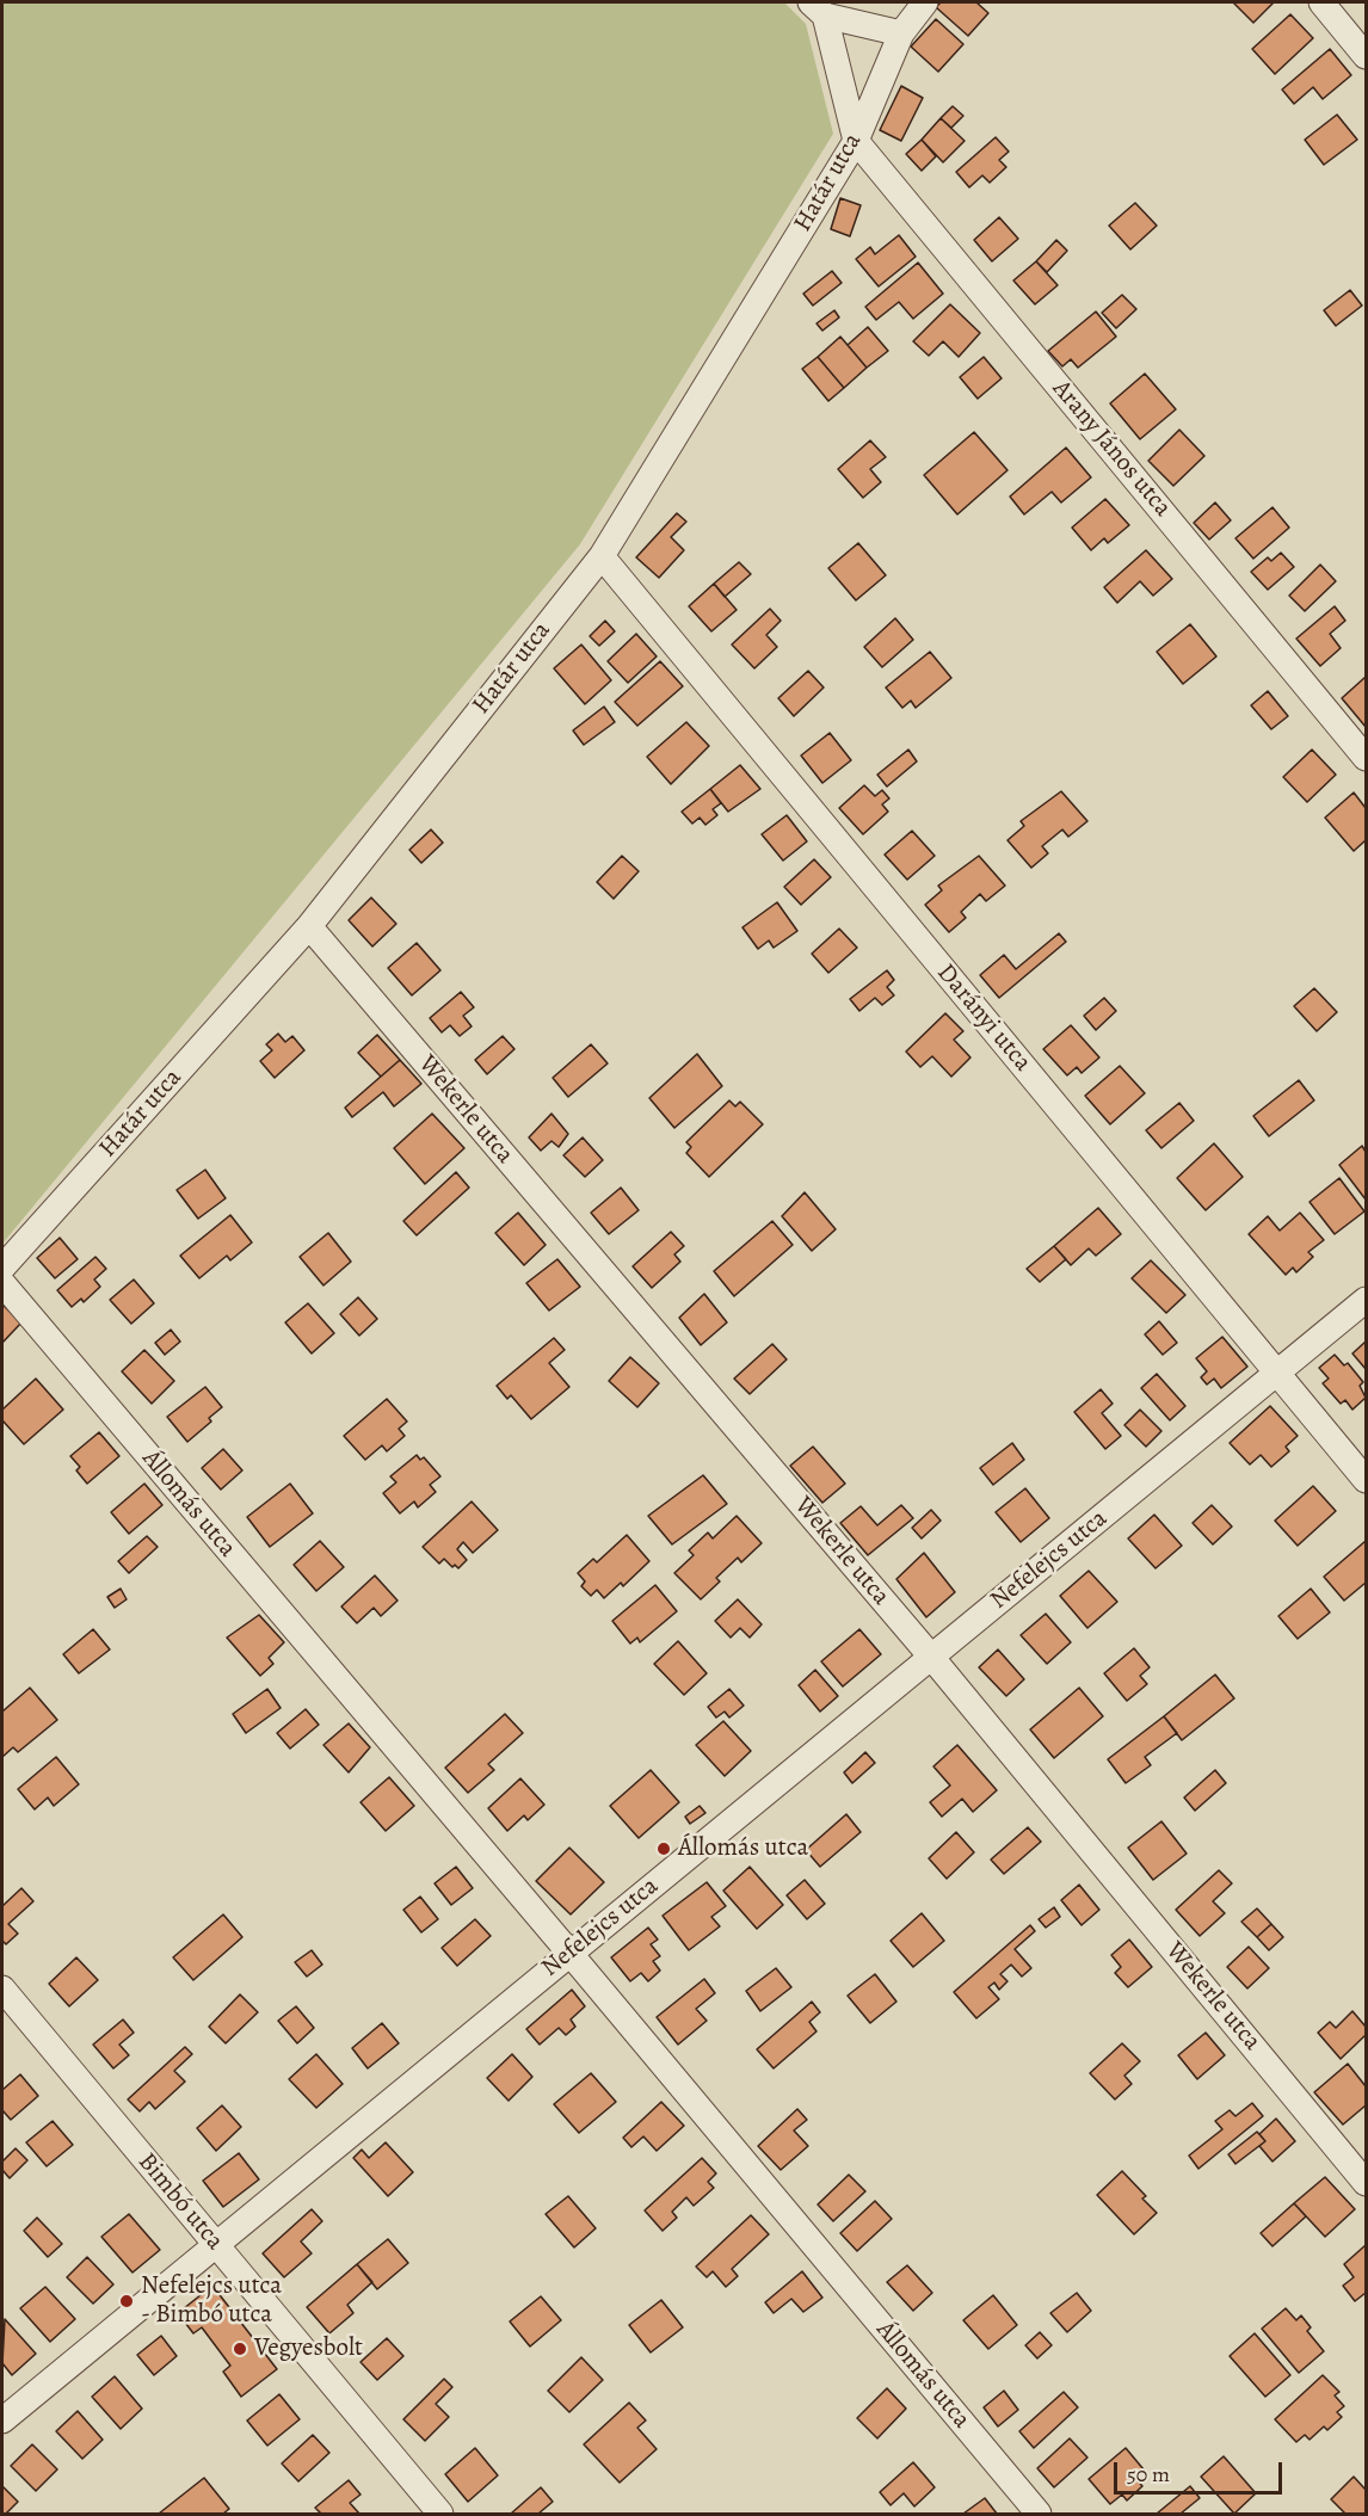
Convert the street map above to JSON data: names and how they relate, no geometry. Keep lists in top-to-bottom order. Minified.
{"streets":{"street":["Határ utca","Arany János utca","Darányi utca","Wekerle utca","Állomás utca","Nefelejcs utca","Bimbó utca"]},"crossings":[["Határ utca","Arany János utca"],["Határ utca","Darányi utca"],["Határ utca","Wekerle utca"],["Darányi utca","Nefelejcs utca"],["Wekerle utca","Nefelejcs utca"],["Állomás utca","Nefelejcs utca"],["Nefelejcs utca","Bimbó utca"]],"places":["Állomás utca","Nefelejcs utca - Bimbó utca","Vegyesbolt"],"scale_bar":"50 m"}
